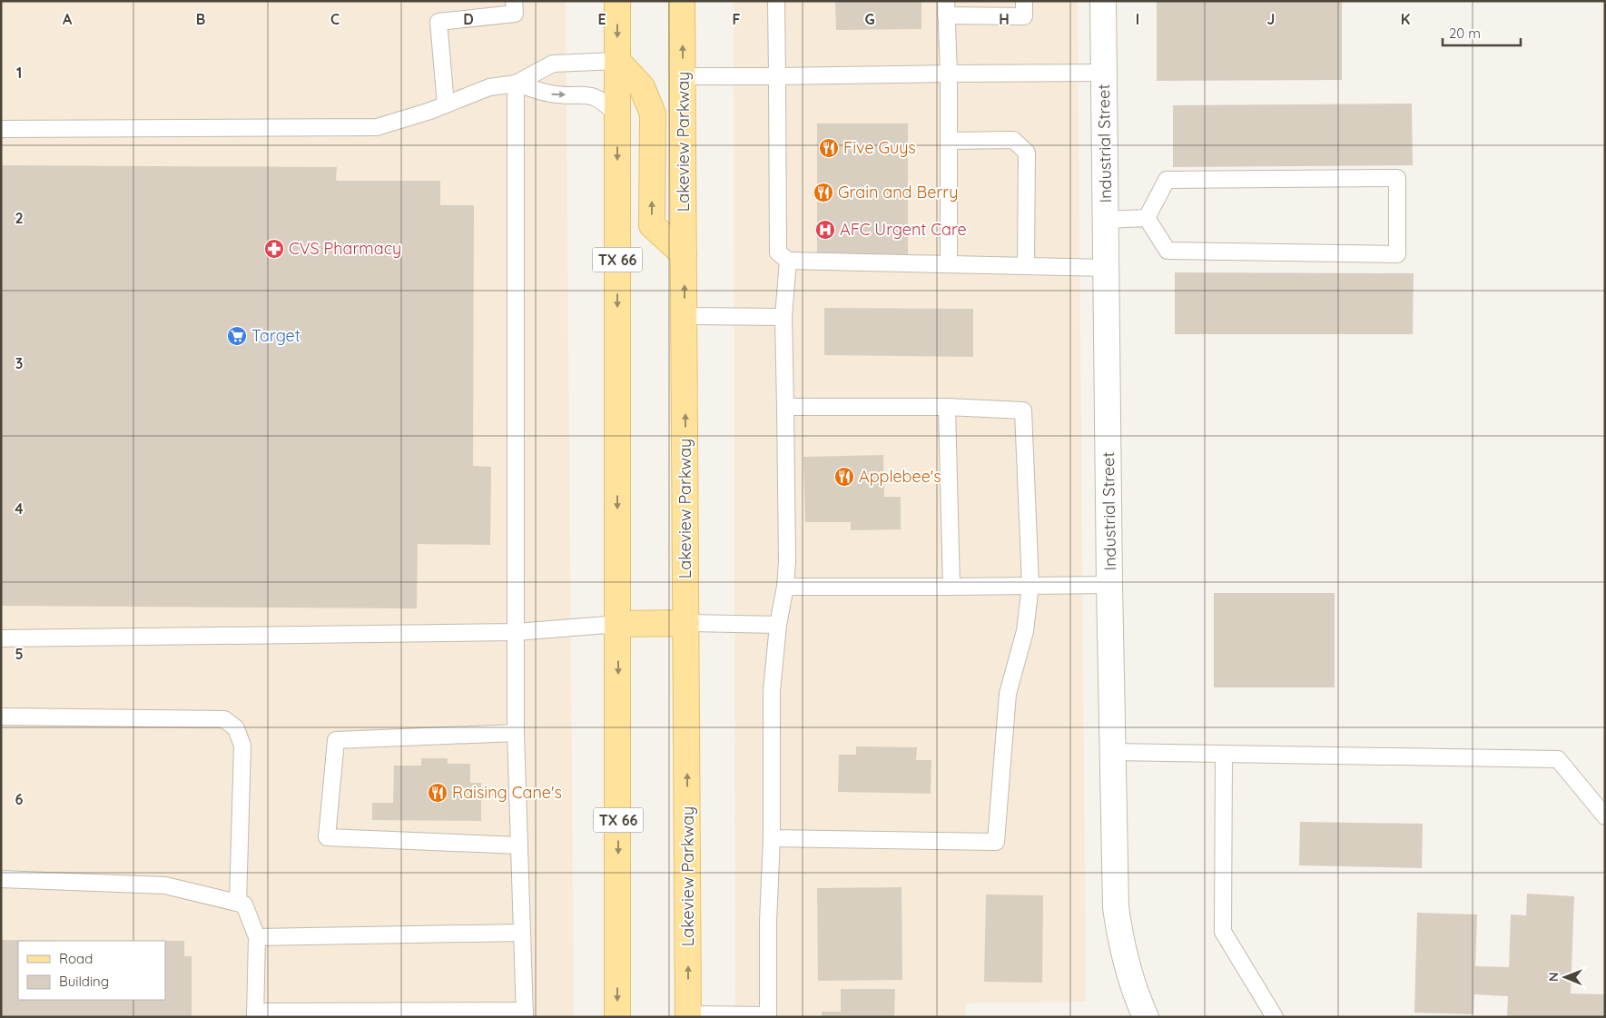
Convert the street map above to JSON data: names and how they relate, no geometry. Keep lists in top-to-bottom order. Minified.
{"streets":{"main road":["Lakeview Parkway","TX 66"],"street":["Industrial Street"]},"places":{"restaurant":["Five Guys","Grain and Berry","Applebee's","Raising Cane's"],"hospital":["AFC Urgent Care"],"pharmacy":["CVS Pharmacy"],"supermarket":["Target"]},"legend":["Road","Building"],"scale_bar":"20 m","north":"left","grid":{"columns":["A","B","C","D","E","F","G","H","I","J","K"],"rows":["1","2","3","4","5","6"]}}
